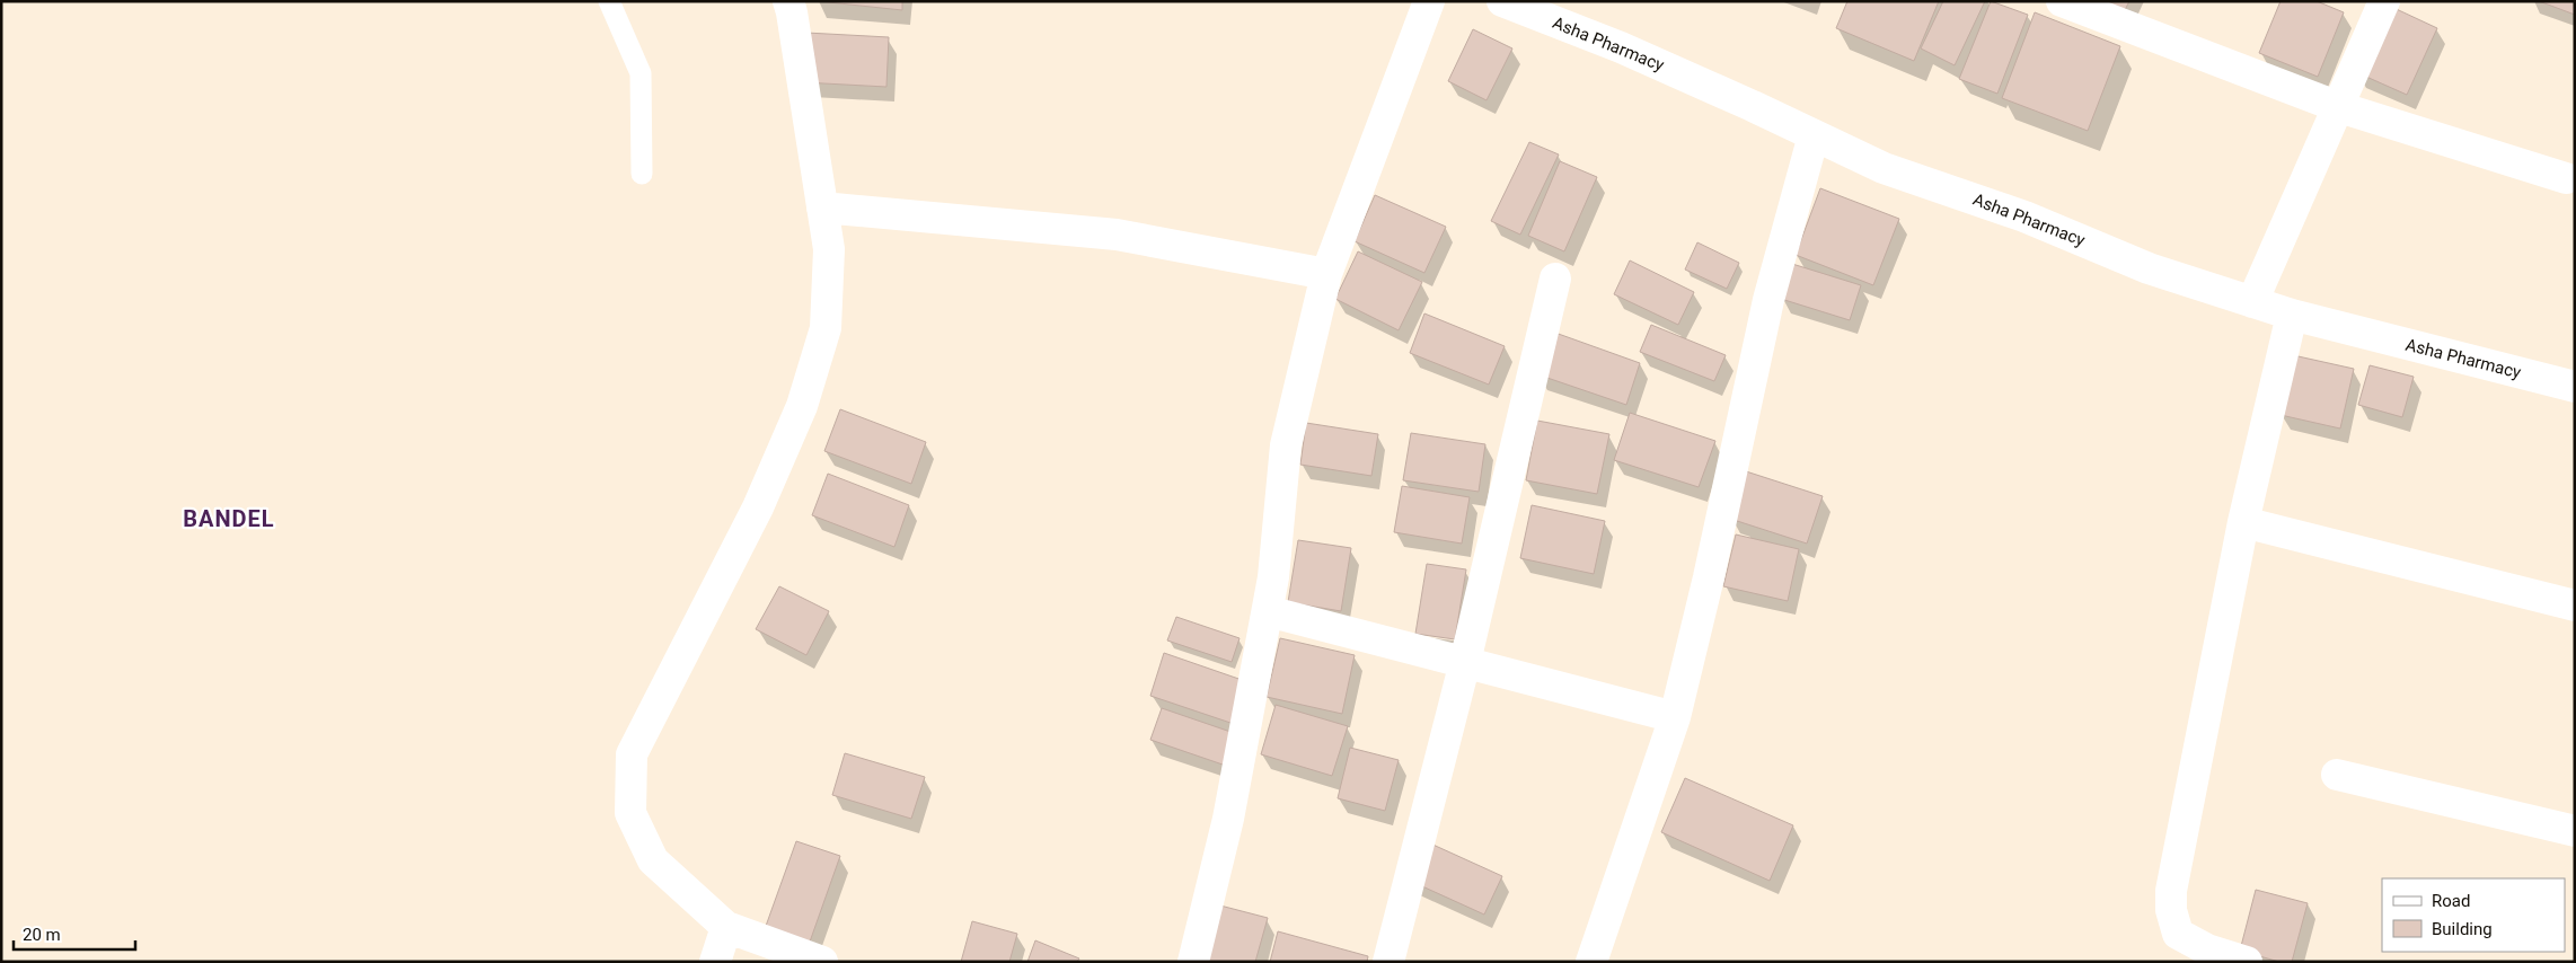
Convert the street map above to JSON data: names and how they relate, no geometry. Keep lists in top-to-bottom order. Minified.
{"streets":{"street":["Asha Pharmacy"]},"districts":["BANDEL"],"legend":["Road","Building"],"scale_bar":"20 m"}
